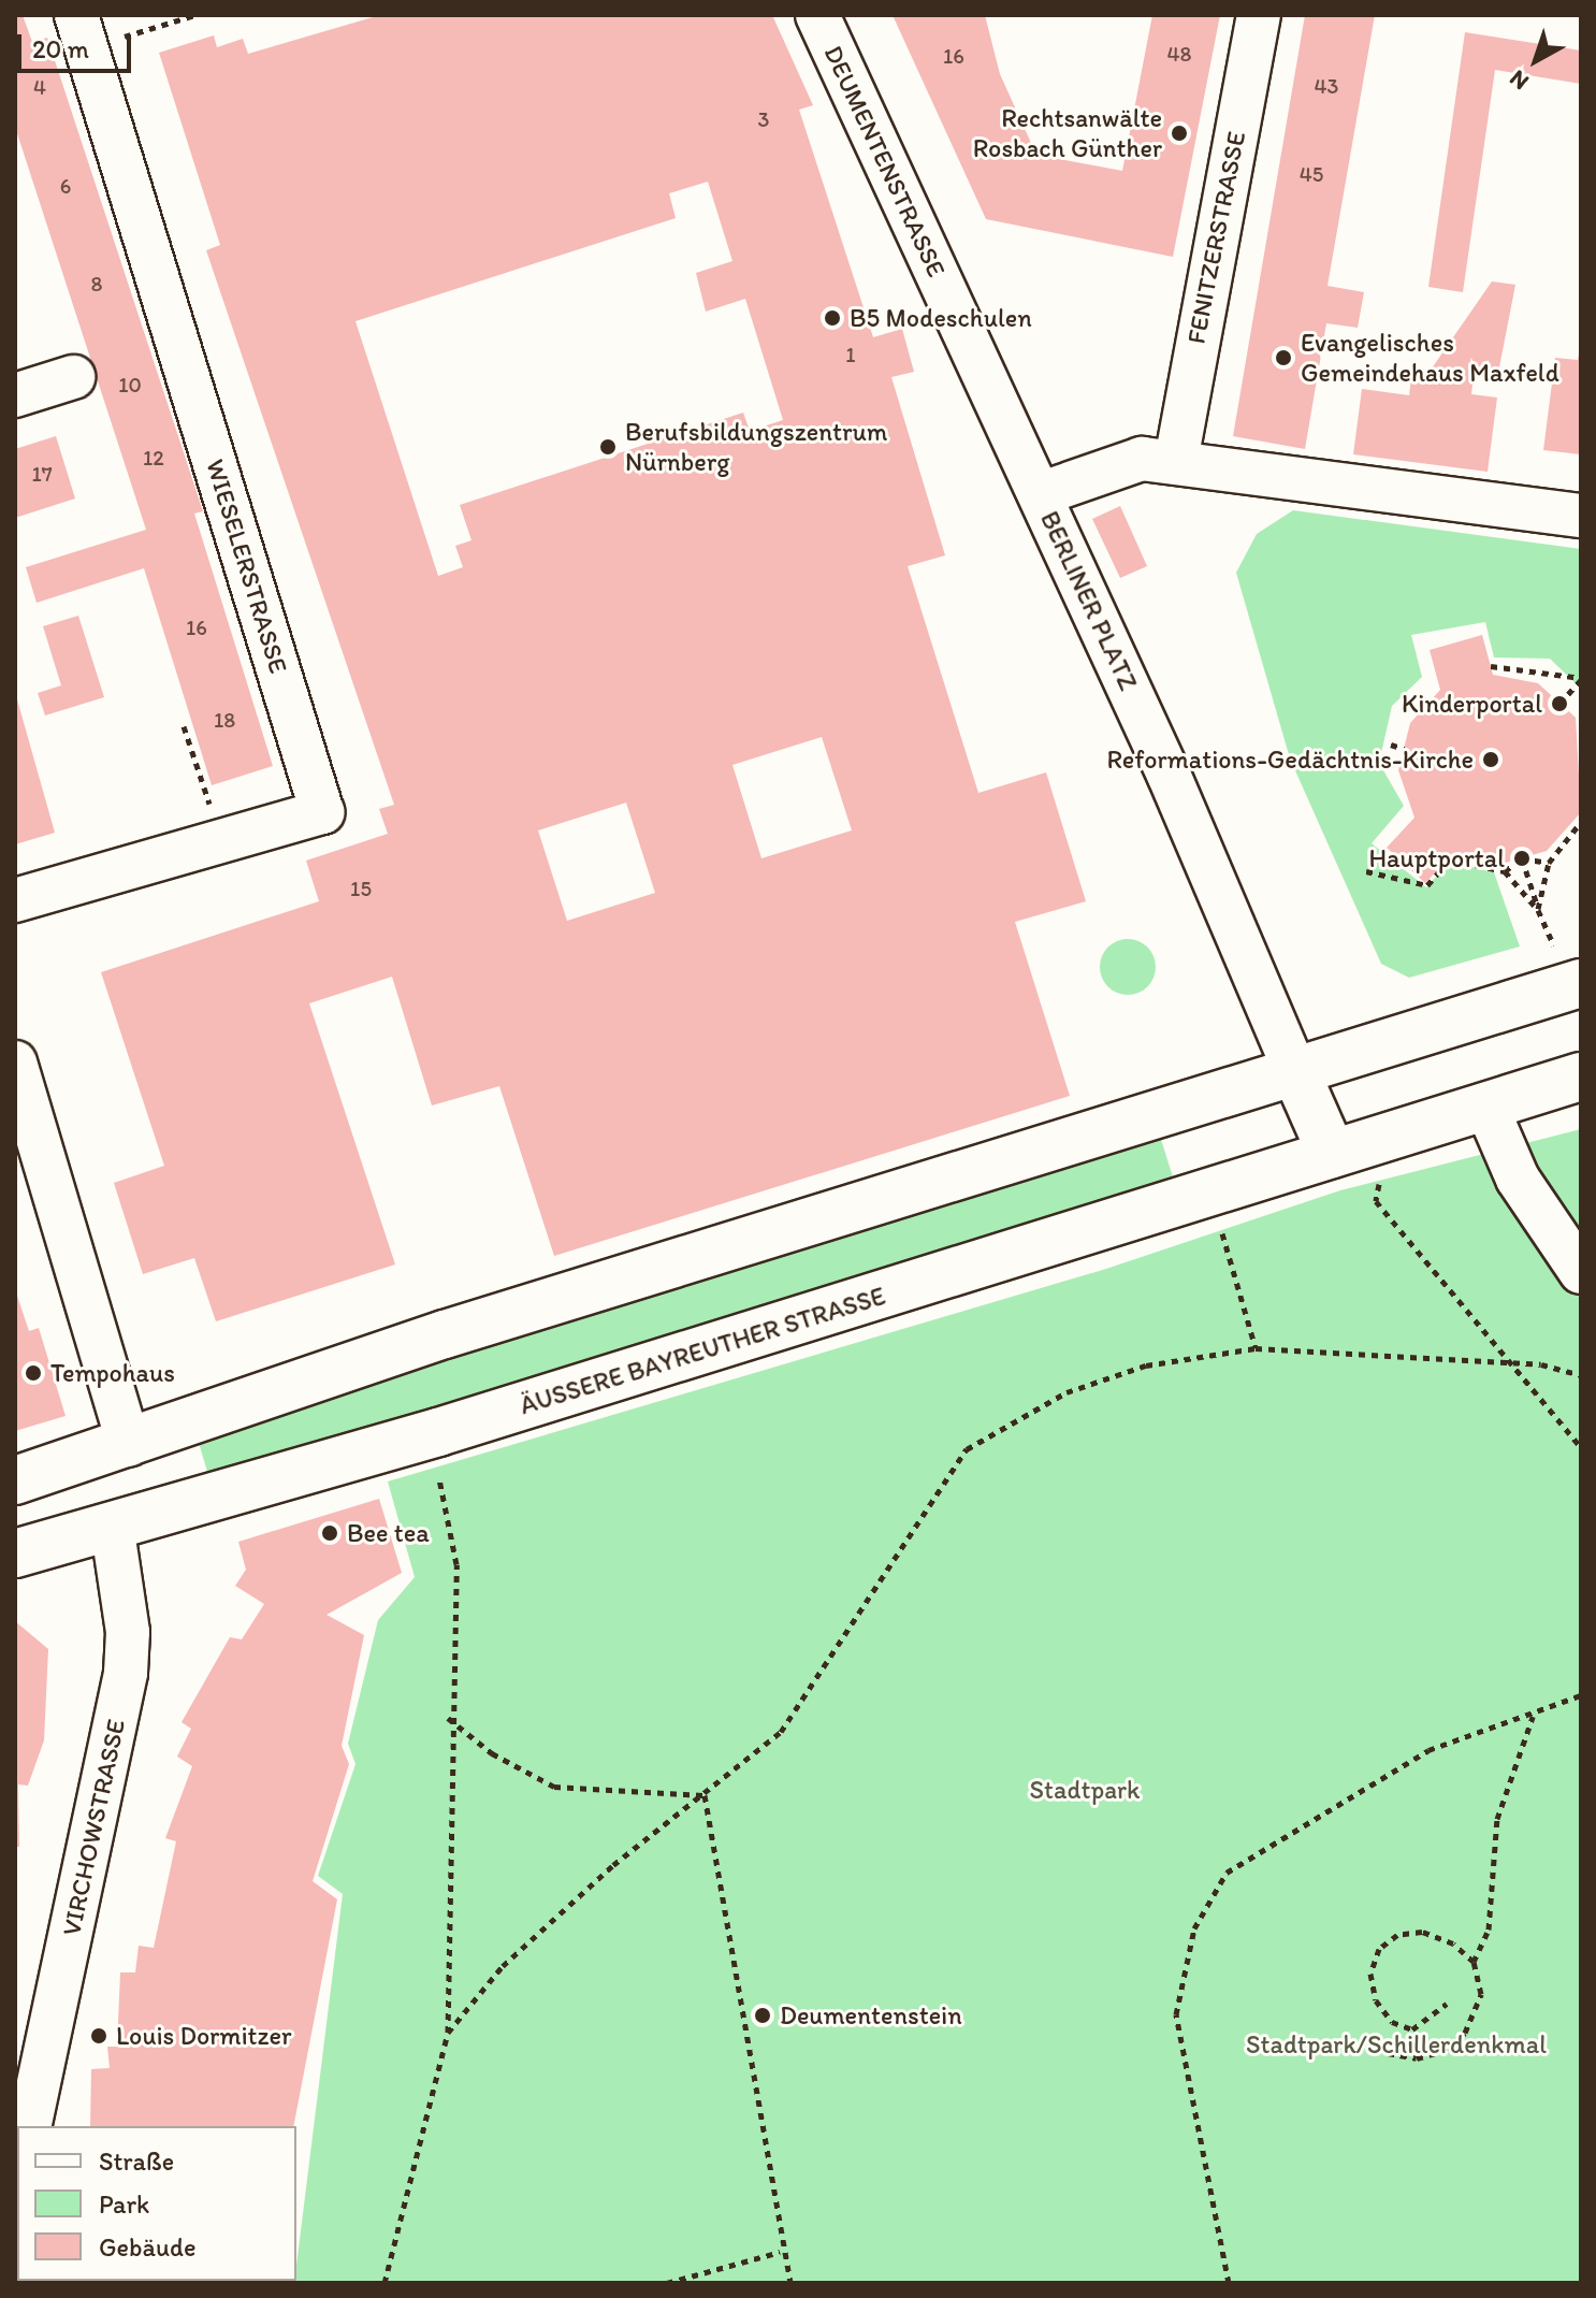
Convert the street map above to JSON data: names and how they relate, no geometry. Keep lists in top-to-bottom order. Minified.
{"streets":{"main road":["ÄUSSERE BAYREUTHER STRASSE"],"street":["DEUMENTENSTRASSE","FENITZERSTRASSE","WIESELERSTRASSE","BERLINER PLATZ","VIRCHOWSTRASSE"]},"crossings":[["DEUMENTENSTRASSE","BERLINER PLATZ"],["FENITZERSTRASSE","BERLINER PLATZ"],["ÄUSSERE BAYREUTHER STRASSE","VIRCHOWSTRASSE"]],"parks":["Stadtpark","Stadtpark/Schillerdenkmal"],"places":["Rechtsanwälte Rosbach Günther","B5 Modeschulen","Evangelisches Gemeindehaus Maxfeld","Berufsbildungszentrum Nürnberg","Kinderportal","Reformations-Gedächtnis-Kirche","Hauptportal","Tempohaus","Bee tea","Deumentenstein","Louis Dormitzer"],"house_numbers":["48","16","43","4","3","45","6","8","1","10","12","17","16","18","15"],"legend":["Straße","Park","Gebäude"],"scale_bar":"20 m","north":"bottom left"}
